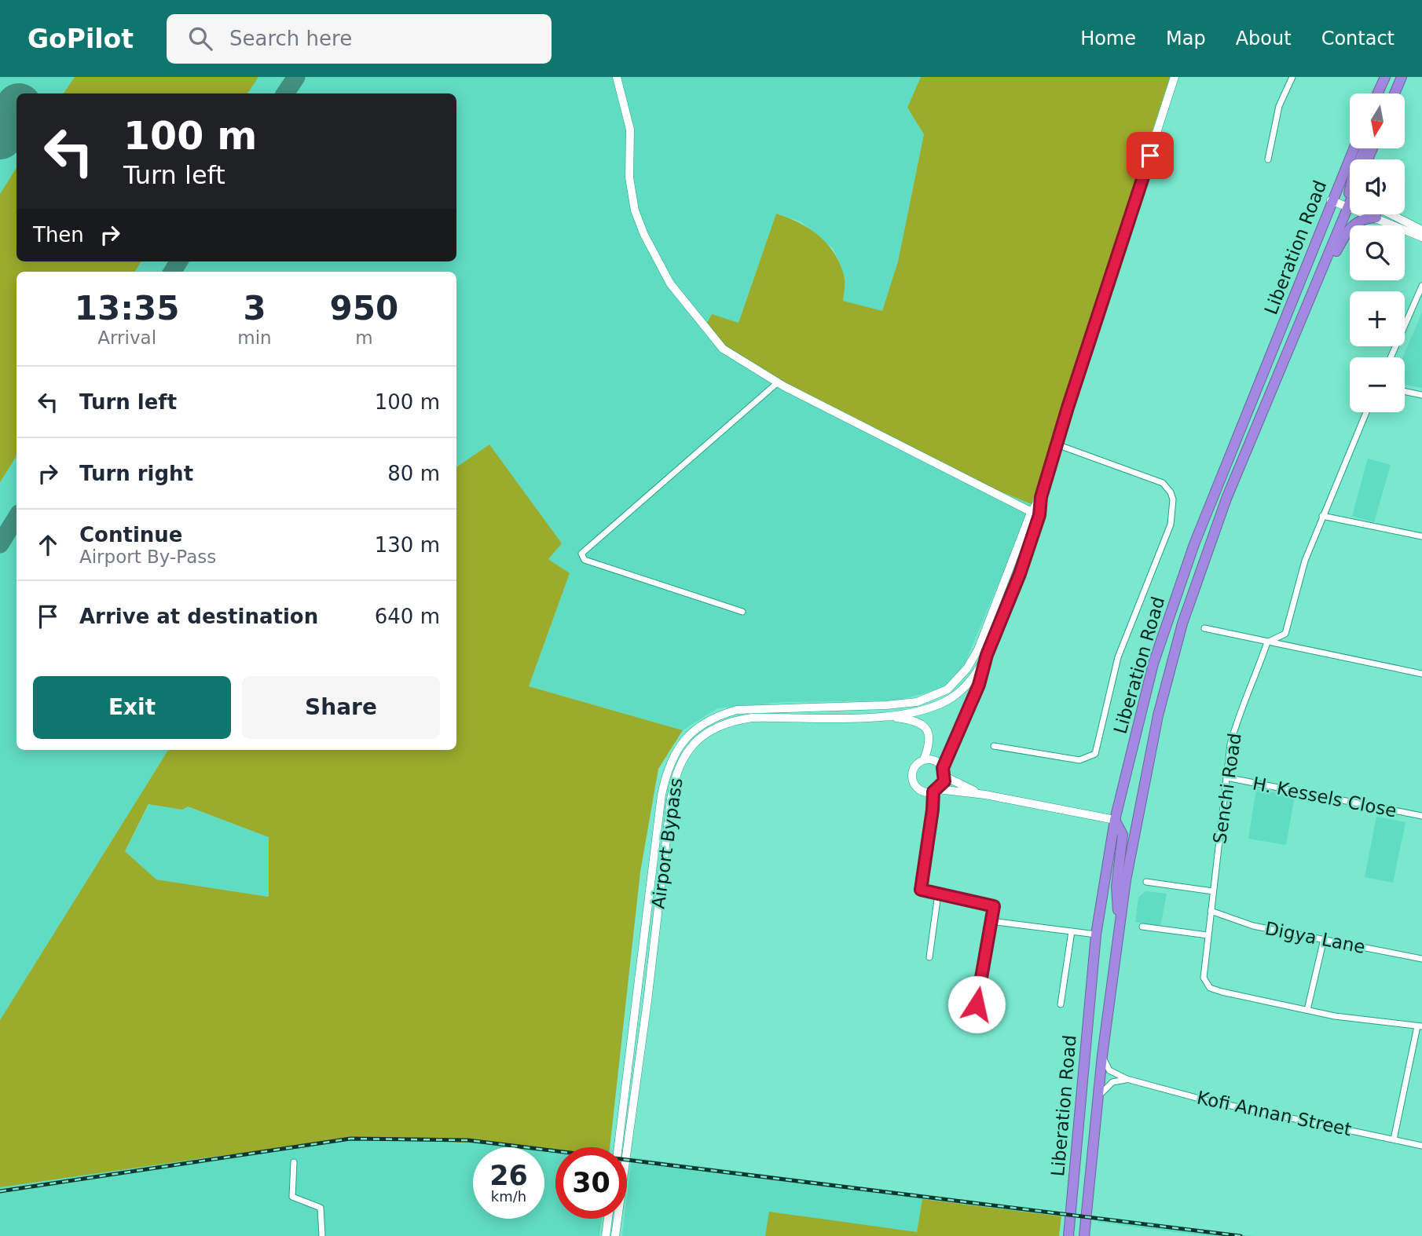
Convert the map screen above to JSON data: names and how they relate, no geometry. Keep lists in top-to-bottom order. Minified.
{"streets":{"highway":["Liberation Road"],"main road":["Airport Bypass"],"street":["Senchi Road","H. Kessels Close","Digya Lane","Kofi Annan Street"]},"crossings":[["Liberation Road","Kofi Annan Street"],["Senchi Road","H. Kessels Close"],["Senchi Road","Digya Lane"]],"north":"bottom","page":{"header":"GoPilot","search":"Search here","nav":["Home","Map","About","Contact"],"map_buttons":["+","−"],"turn":["100 m","Turn left"],"then":"Then","eta":["13:35","Arrival","3","min","950","m"],"list":[{"name":"Turn left","value":"100 m"},{"name":"Turn right","value":"80 m"},{"name":"Continue","note":"Airport By-Pass","value":"130 m"},{"name":"Arrive at destination","value":"640 m"}],"buttons":["Exit","Share"],"speed":"26 km/h","limit":"30"}}
